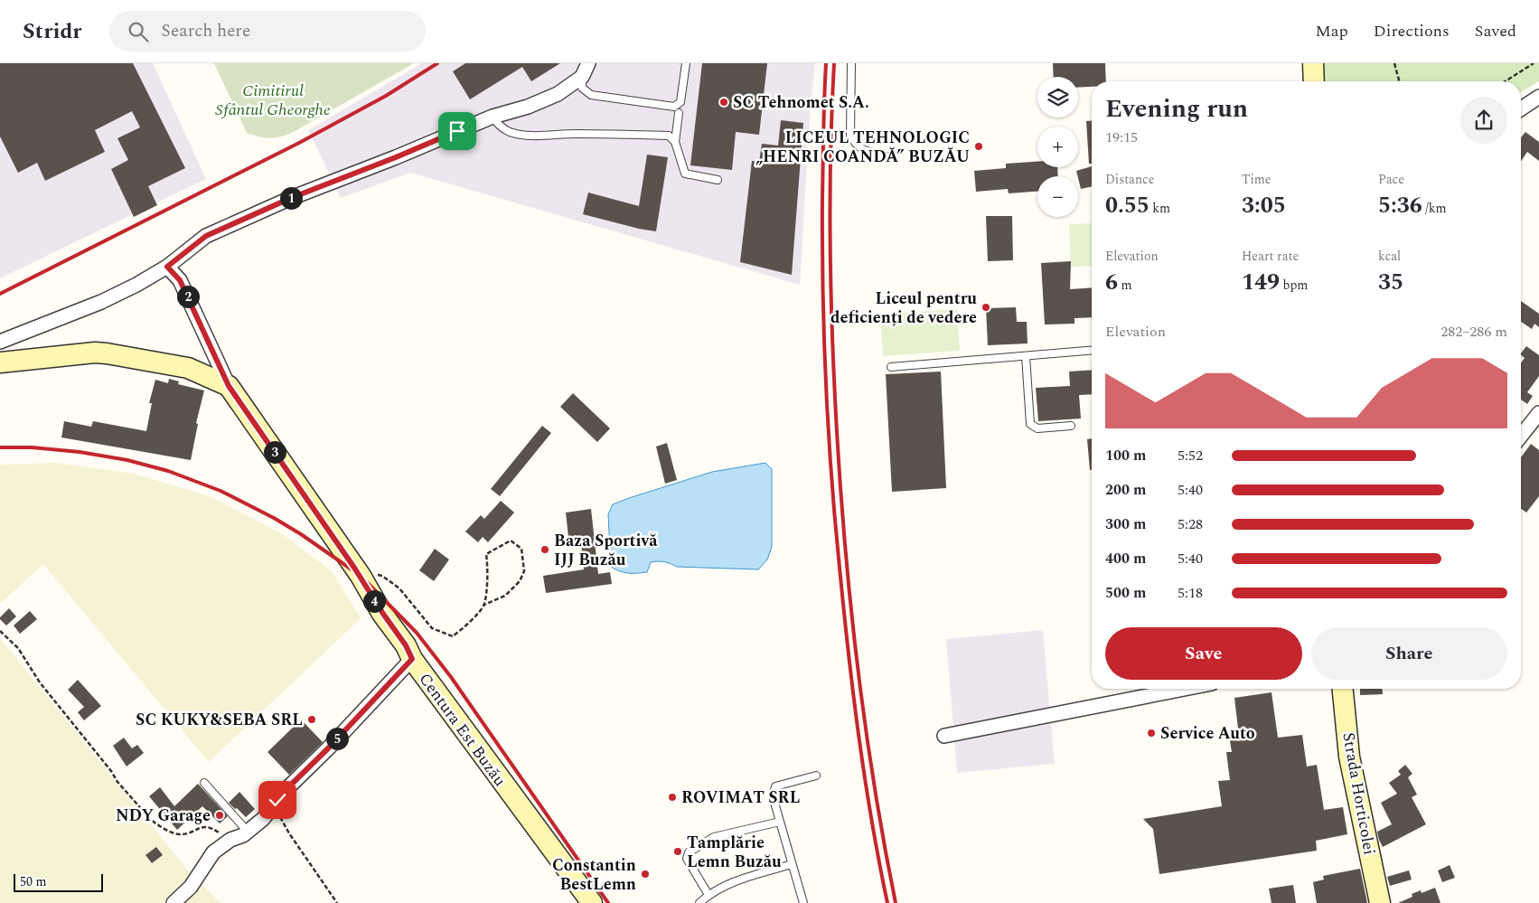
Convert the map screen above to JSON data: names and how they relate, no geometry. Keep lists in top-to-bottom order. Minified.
{"streets":{"main road":["Centura Est Buzău","Strada Horticolei"]},"parks":["Cimitirul Sfântul Gheorghe"],"places":["SC Tehnomet S.A.","LICEUL TEHNOLOGIC „HENRI COANDĂ” BUZĂU","Liceul pentru deficienți de vedere","Baza Sportivă IJJ Buzău","SC KUKY&SEBA SRL","Service Auto","ROVIMAT SRL","NDY Garage","Tamplărie Lemn Buzău","Constantin BestLemn"],"scale_bar":"50 m","page":{"header":"Stridr","search":"Search here","nav":["Map","Directions","Saved"],"map_buttons":["+","−"],"heading":["Evening run","19:15"],"stats":[["Distance","0.55 km"],["Time","3:05"],["Pace","5:36 /km"],["Elevation","6 m"],["Heart rate","149 bpm"],["kcal","35"]],"pins":["1","2","3","4","5"],"chart":["Elevation","282–286 m"],"list":[{"name":"100 m","note":"5:52"},{"name":"200 m","note":"5:40"},{"name":"300 m","note":"5:28"},{"name":"400 m","note":"5:40"},{"name":"500 m","note":"5:18"}],"buttons":["Save","Share"],"scale":"50 m"}}
